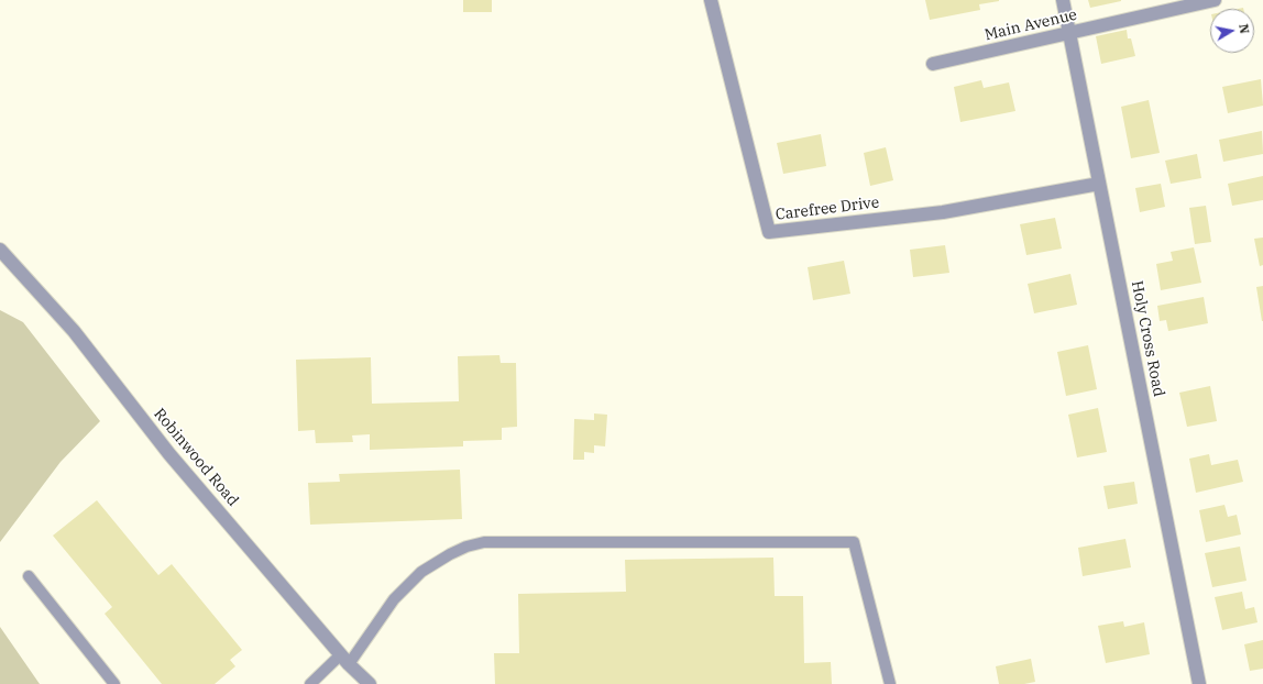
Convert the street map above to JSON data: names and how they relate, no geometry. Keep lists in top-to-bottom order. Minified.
{"streets":{"street":["Main Avenue","Carefree Drive","Holy Cross Road","Robinwood Road"]},"crossings":[["Main Avenue","Holy Cross Road"],["Carefree Drive","Holy Cross Road"]],"north":"right"}
